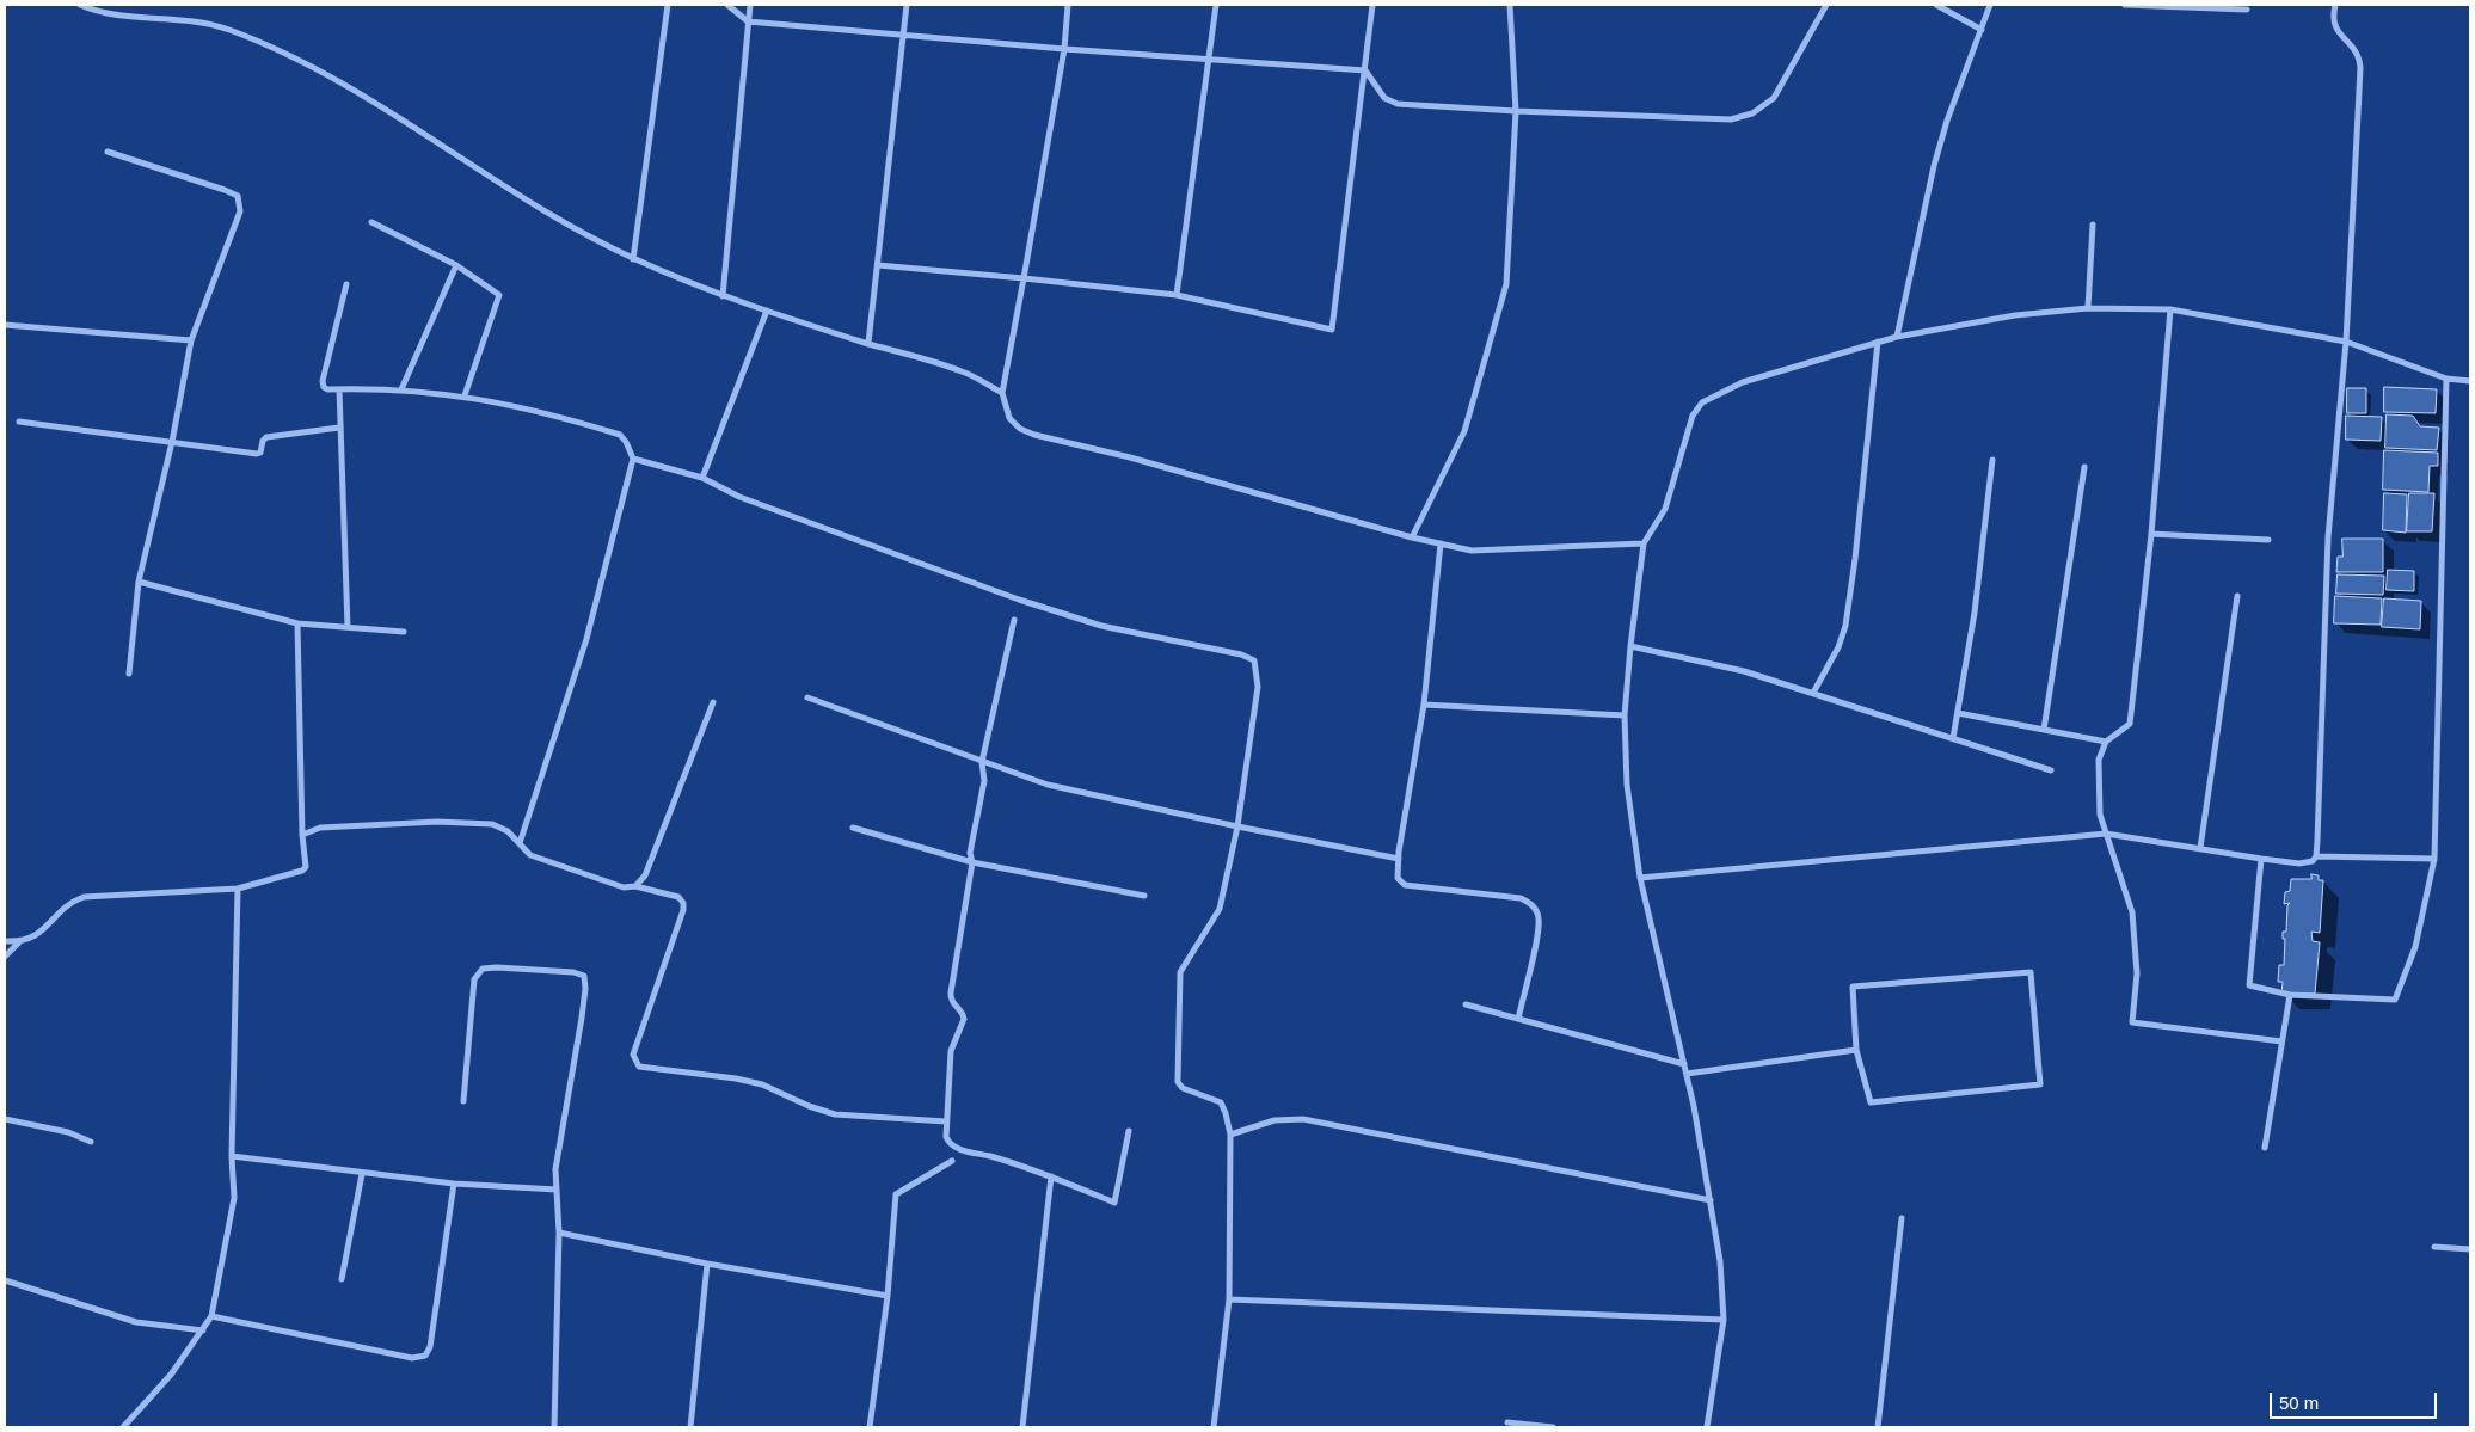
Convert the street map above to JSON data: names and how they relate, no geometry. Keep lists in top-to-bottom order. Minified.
{"scale_bar":"50 m"}
